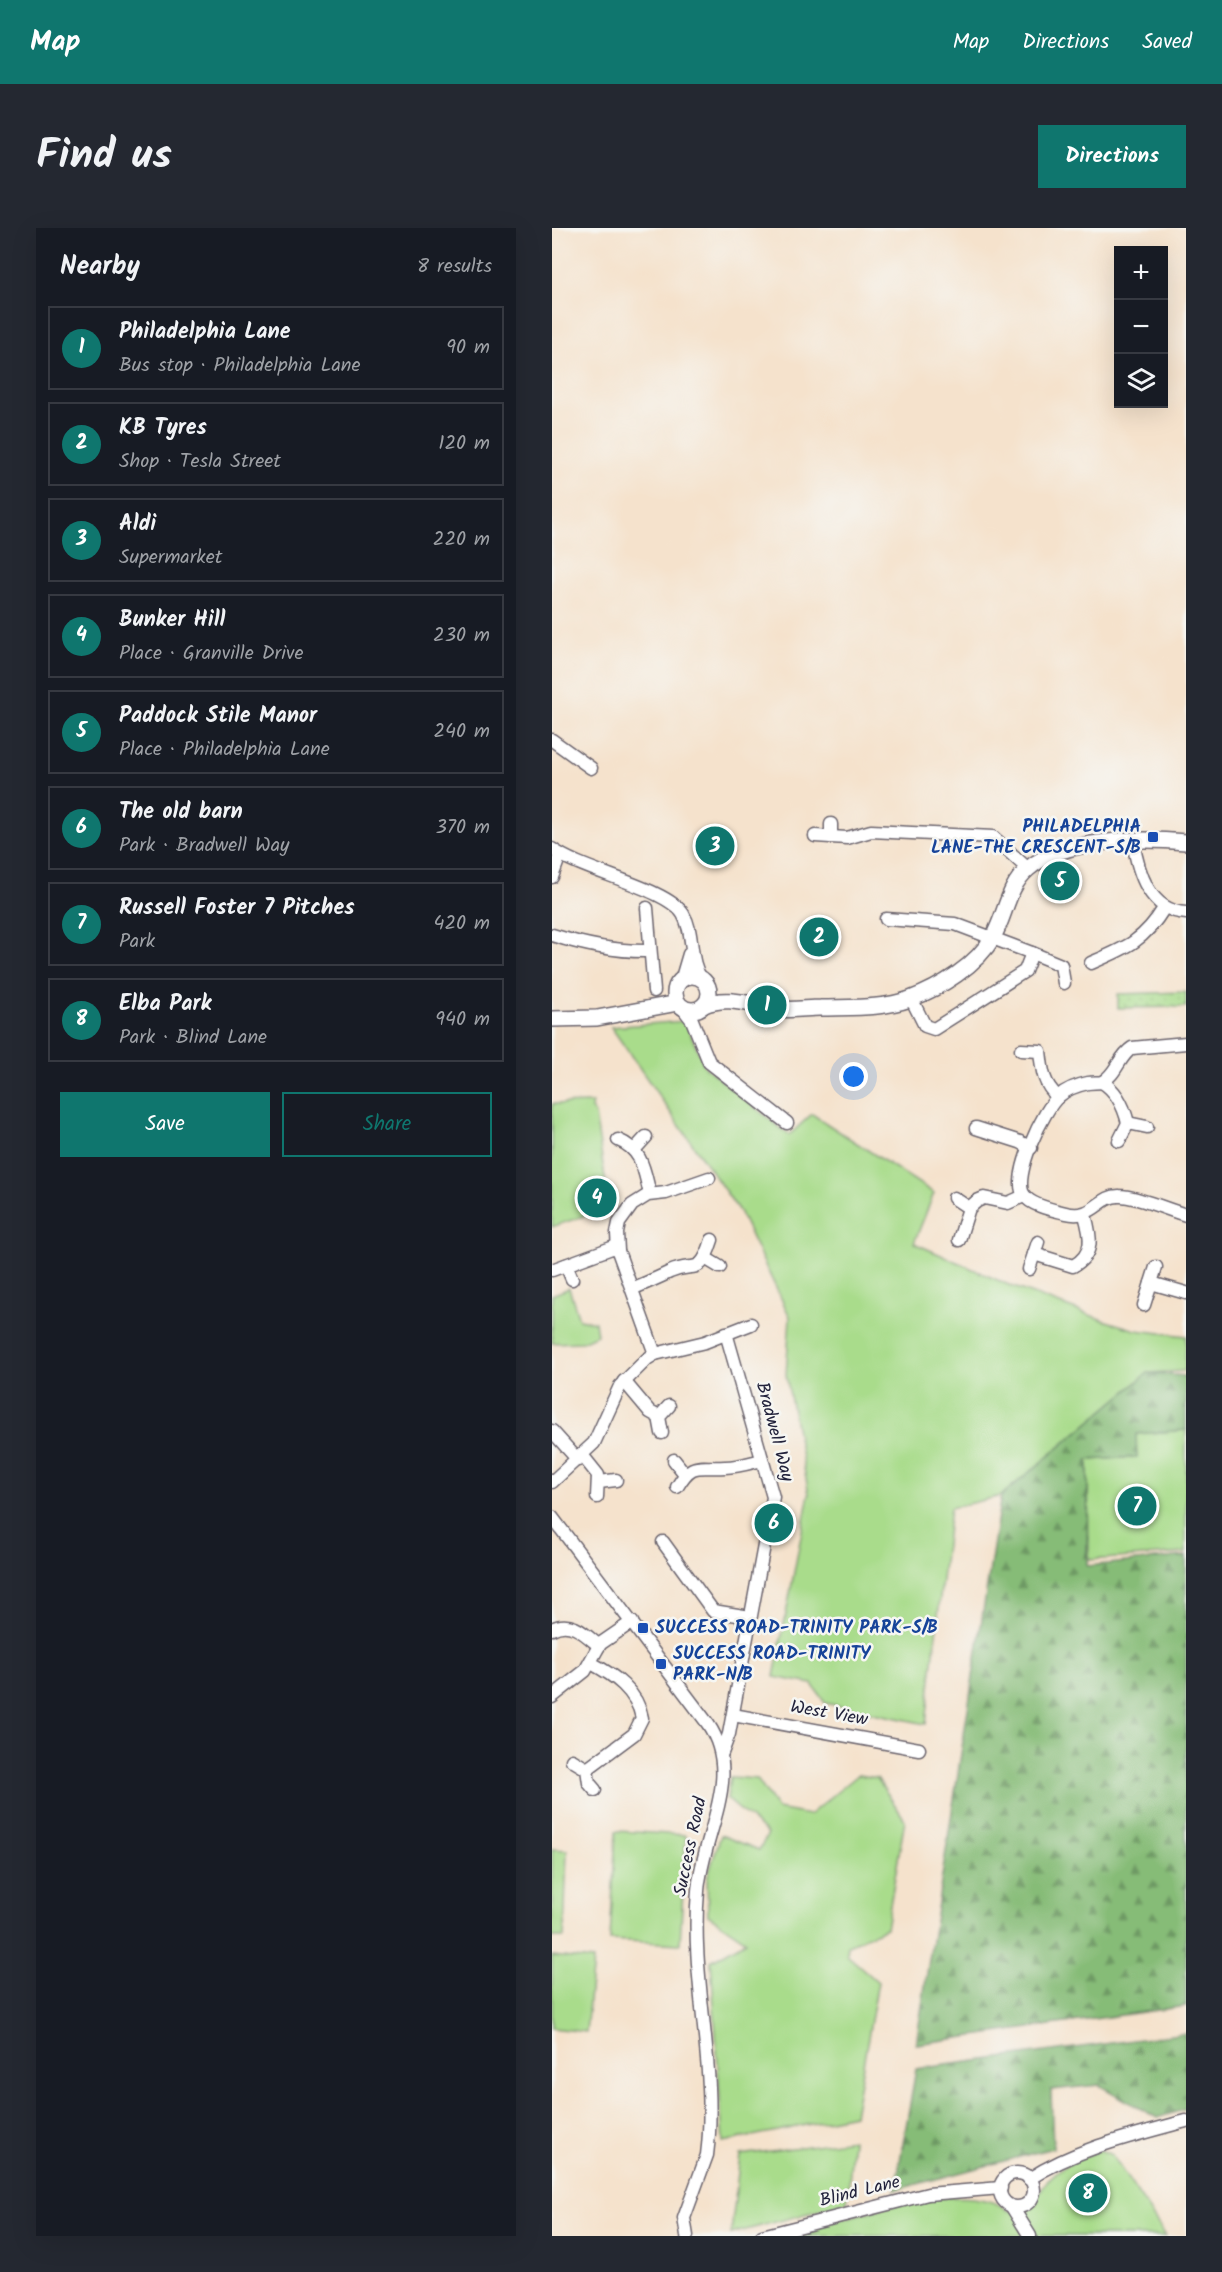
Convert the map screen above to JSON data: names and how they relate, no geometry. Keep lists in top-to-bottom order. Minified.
{"streets":{"street":["Bradwell Way","West View","Success Road","Blind Lane"]},"crossings":[["Bradwell Way","West View"],["Bradwell Way","Success Road"]],"places":{"transit":["PHILADELPHIA LANE-THE CRESCENT-S/B","SUCCESS ROAD-TRINITY PARK-S/B","SUCCESS ROAD-TRINITY PARK-N/B"]},"page":{"header":"Map","nav":["Map","Directions","Saved"],"title":"Find us","buttons":["Directions",["Save","Share"]],"heading":["Nearby","8 results"],"map_buttons":["+","−"],"list":[{"mark":"1","name":"Philadelphia Lane","note":"Bus stop · Philadelphia Lane","value":"90 m"},{"mark":"2","name":"KB Tyres","note":"Shop · Tesla Street","value":"120 m"},{"mark":"3","name":"Aldi","note":"Supermarket","value":"220 m"},{"mark":"4","name":"Bunker Hill","note":"Place · Granville Drive","value":"230 m"},{"mark":"5","name":"Paddock Stile Manor","note":"Place · Philadelphia Lane","value":"240 m"},{"mark":"6","name":"The old barn","note":"Park · Bradwell Way","value":"370 m"},{"mark":"7","name":"Russell Foster 7 Pitches","note":"Park","value":"420 m"},{"mark":"8","name":"Elba Park","note":"Park · Blind Lane","value":"940 m"}],"pins":["3","5","2","1","4","7","6","8"]}}
